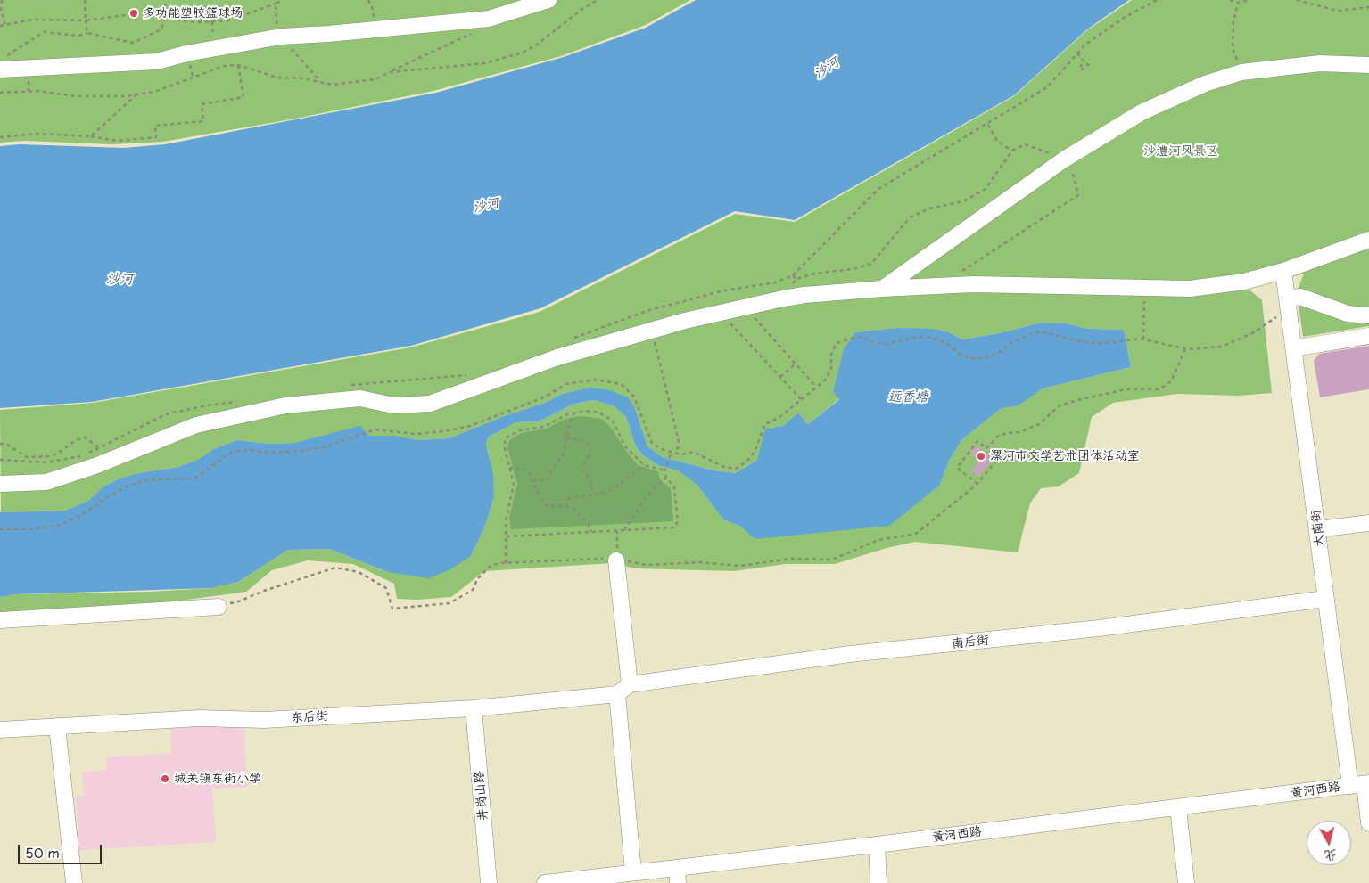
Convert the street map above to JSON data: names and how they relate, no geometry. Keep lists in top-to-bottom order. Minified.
{"streets":{"street":["大南街","南后街","东后街","黄河西路","井岗山路"]},"crossings":[["大南街","南后街"],["大南街","黄河西路"],["南后街","东后街"],["东后街","井岗山路"]],"water":["沙河","远香塘"],"parks":["沙澧河风景区"],"places":["多功能塑胶篮球场","漯河市文学艺术团体活动室","城关镇东街小学"],"scale_bar":"50 m","north":"bottom"}
